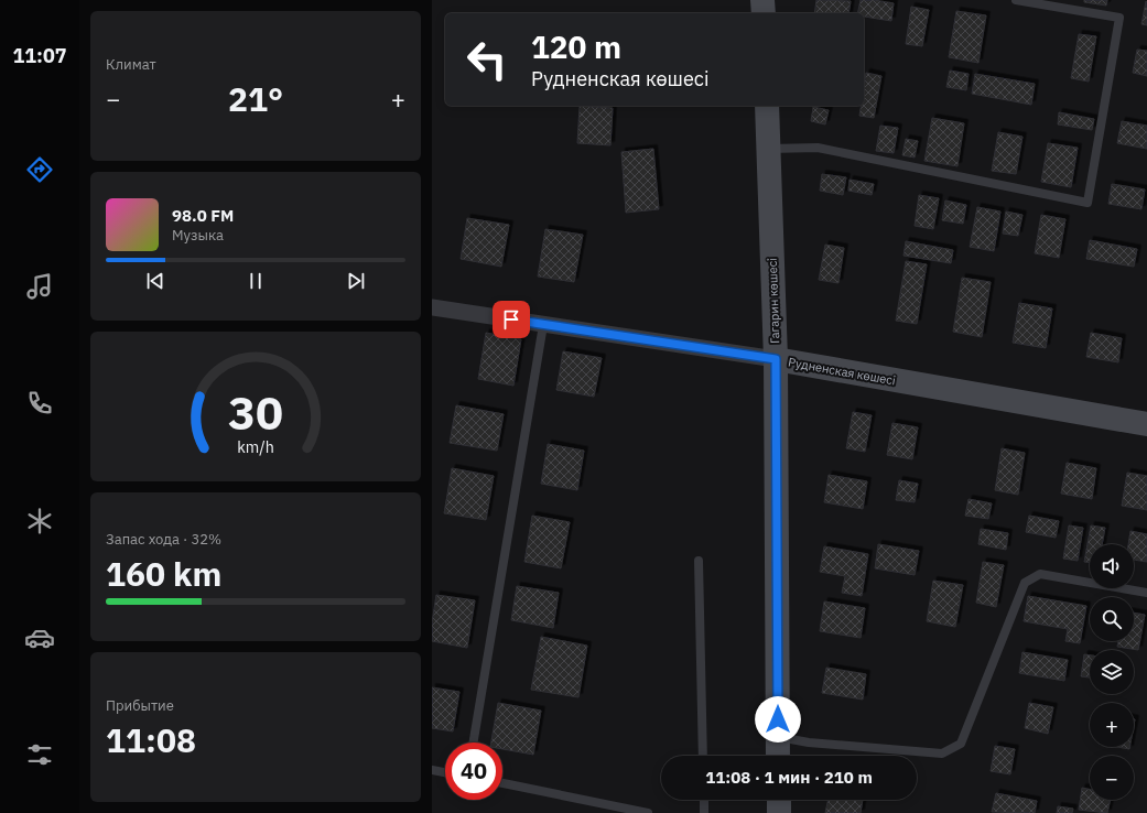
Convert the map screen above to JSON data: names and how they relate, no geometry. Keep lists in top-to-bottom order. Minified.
{"streets":{"street":["Гагарин көшесі","Рудненская көшесі"]},"crossings":[["Гагарин көшесі","Рудненская көшесі"]],"page":{"tabs":"11:07","tile":["Климат",["Запас хода · 32%","160 km"],["Прибытие","11:08"]],"turn":["120 m","Рудненская көшесі"],"heat":["−","21°","+"],"song":["98.0 FM","Музыка"],"map_buttons":["+","−"],"limit":"40","trip":"11:08 · 1 мин · 210 m","gauge":["30","km/h"]}}
